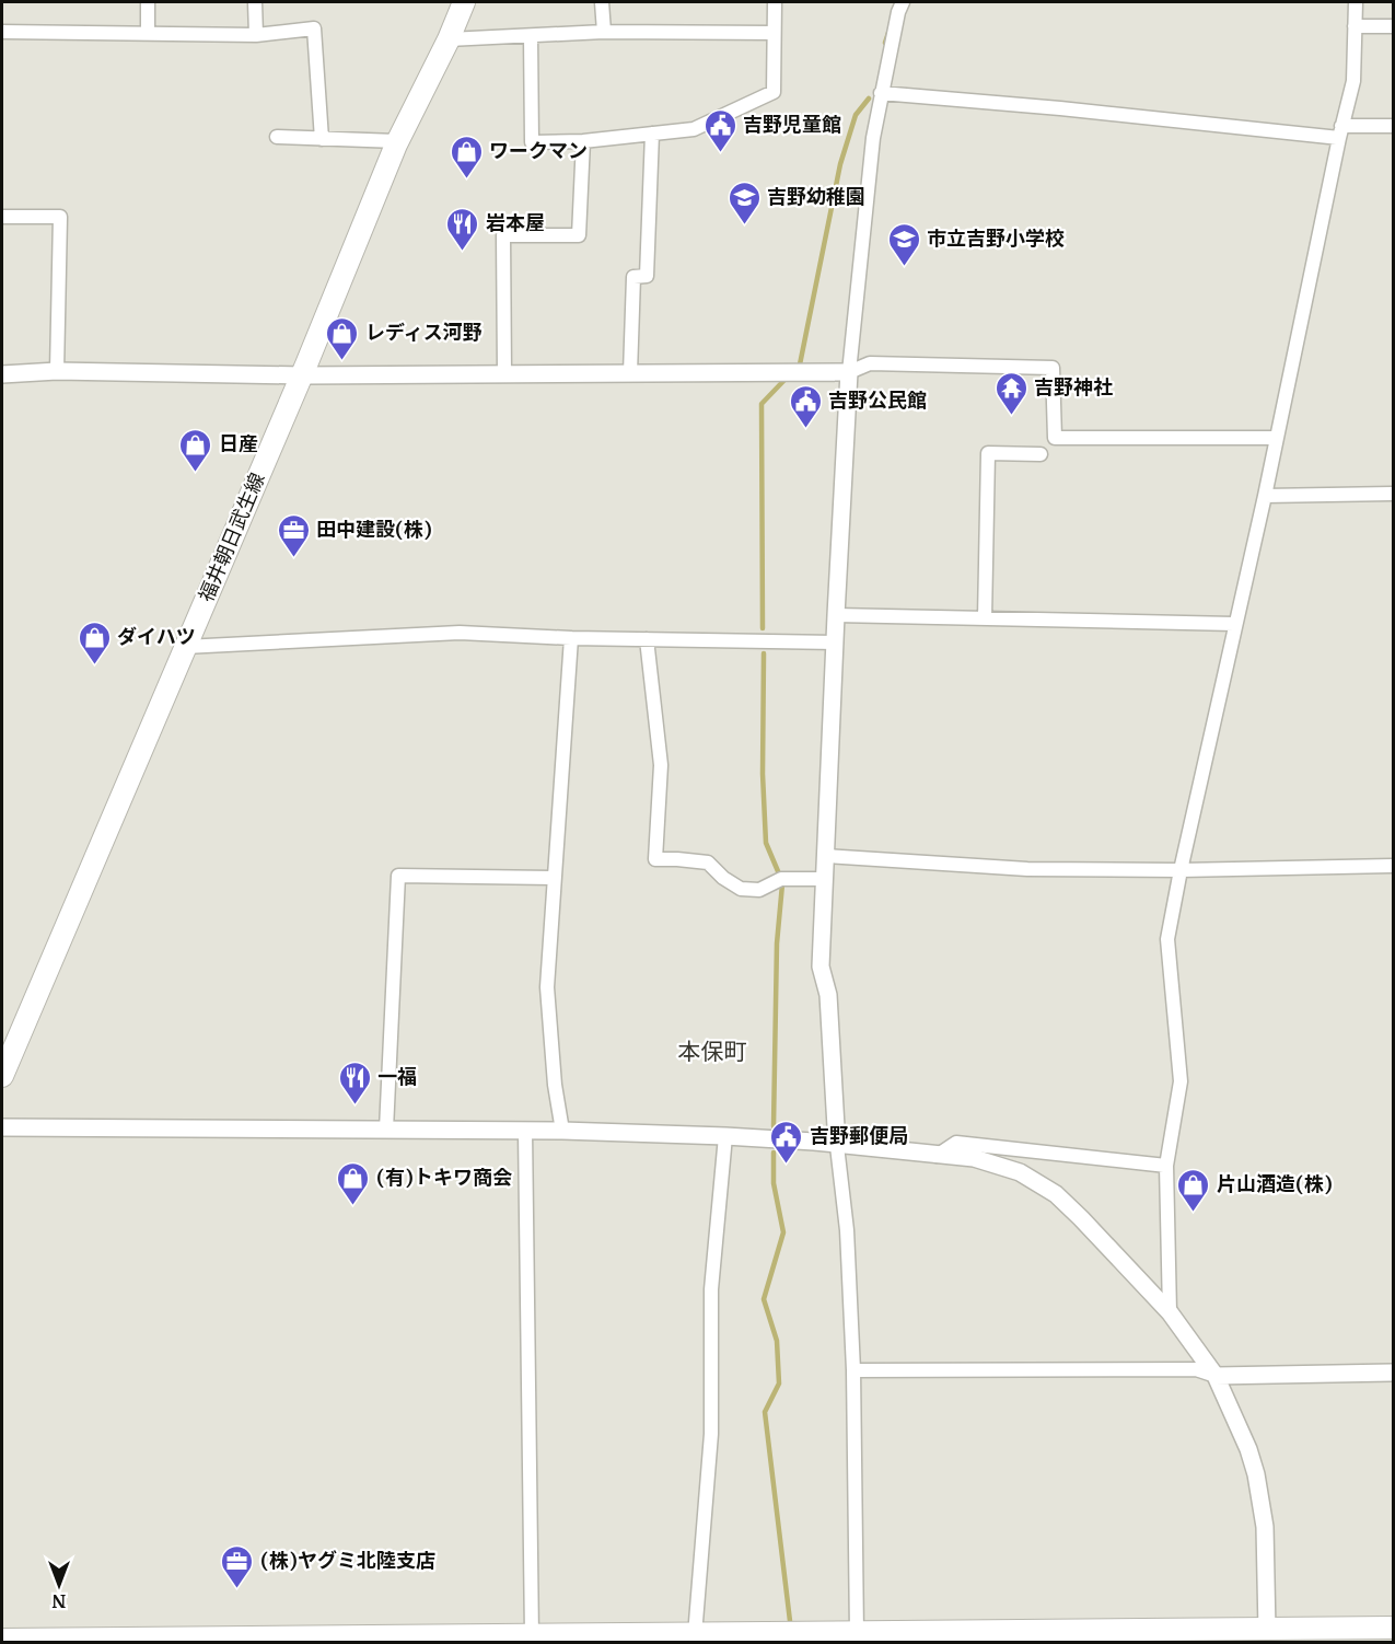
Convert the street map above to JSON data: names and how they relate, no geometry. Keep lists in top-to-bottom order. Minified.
{"streets":{"main road":["福井朝日武生線"]},"districts":["本保町"],"places":{"public building":["吉野児童館","吉野公民館","吉野郵便局"],"shop":["ワークマン","レディス河野","日産","ダイハツ","(有)トキワ商会","片山酒造(株)"],"school or university":["吉野幼稚園","市立吉野小学校"],"restaurant":["岩本屋","一福"],"temple":["吉野神社"],"office":["田中建設(株)","(株)ヤグミ北陸支店"]},"north":"bottom"}
